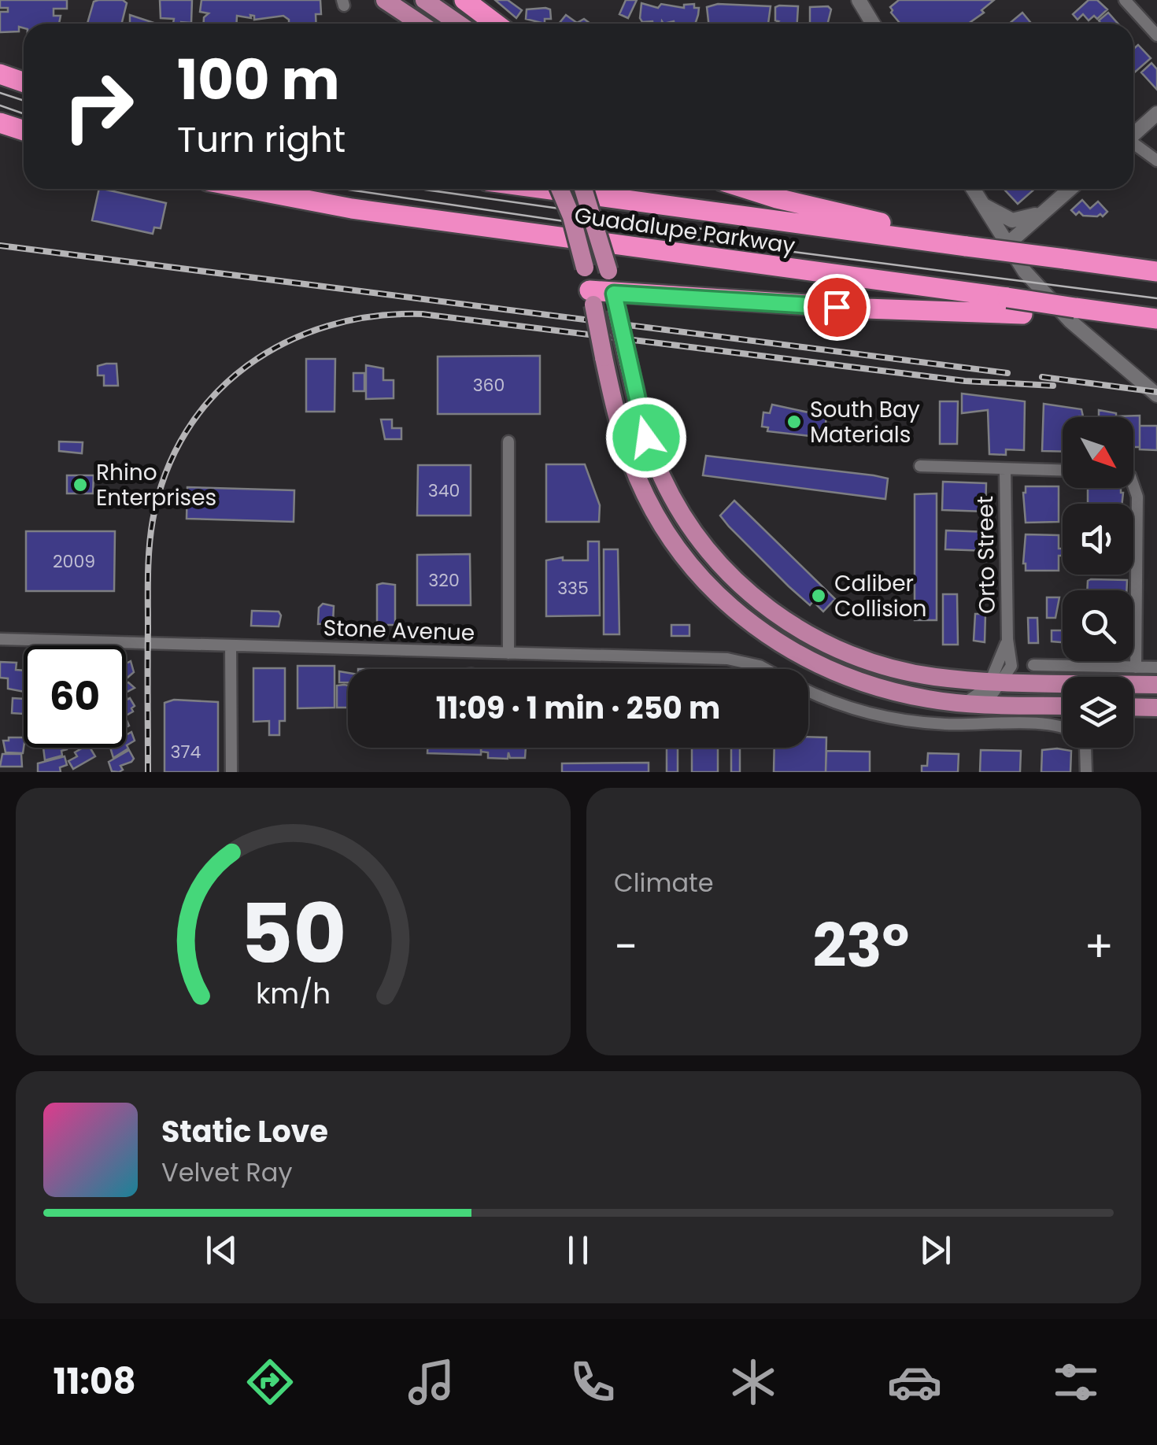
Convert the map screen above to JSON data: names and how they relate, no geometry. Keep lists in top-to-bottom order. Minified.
{"streets":{"highway":["Guadalupe Parkway"],"street":["Orto Street","Stone Avenue"]},"places":["South Bay Materials","Rhino Enterprises","Caliber Collision"],"house_numbers":["360","340","2009","320","335","374"],"north":"bottom right","page":{"turn":["100 m","Turn right"],"limit":"60","trip":"11:09 · 1 min · 250 m","tile":"Climate","heat":["−","23°","+"],"song":["Static Love","Velvet Ray"],"tabs":"11:08","gauge":["50","km/h"]}}
